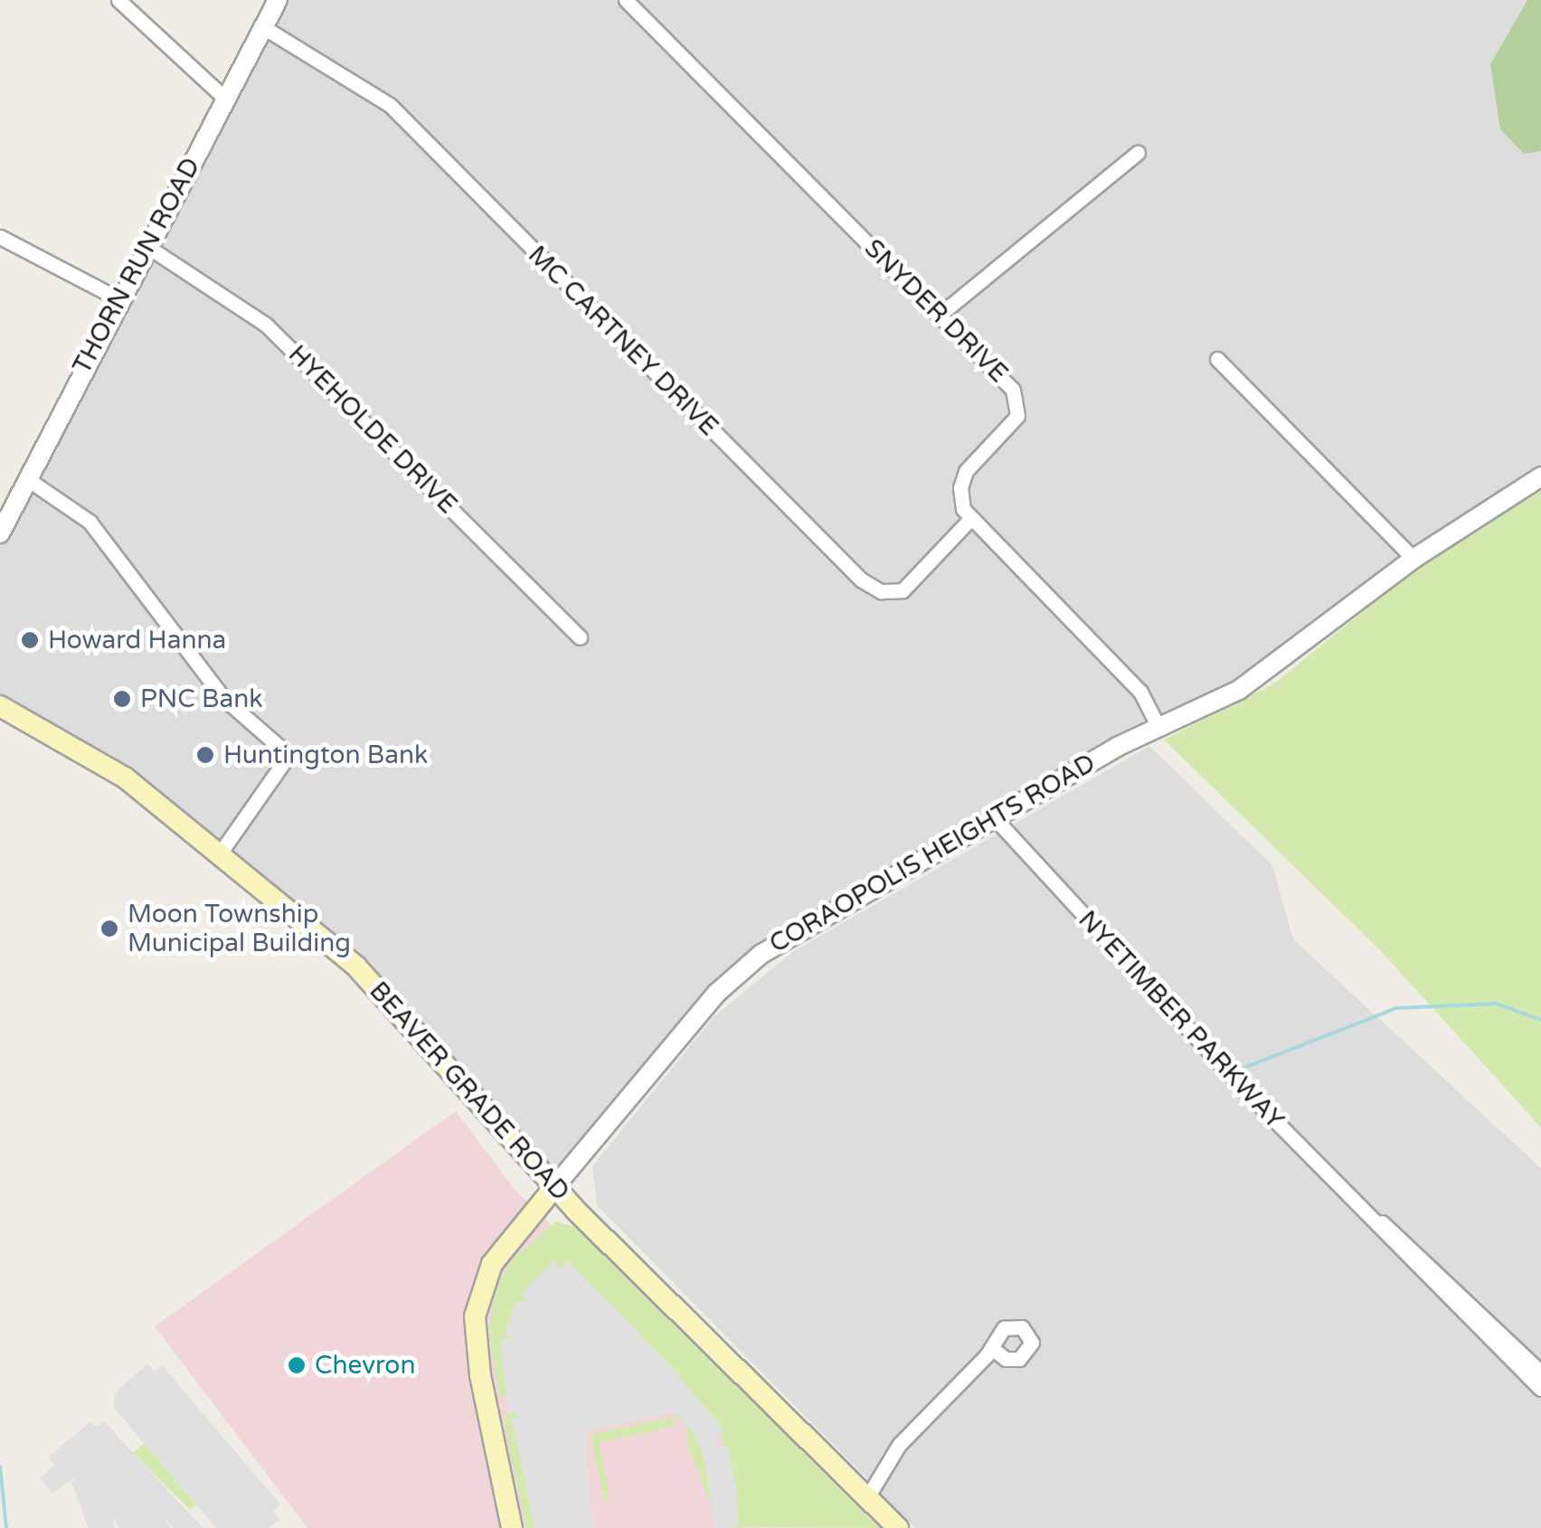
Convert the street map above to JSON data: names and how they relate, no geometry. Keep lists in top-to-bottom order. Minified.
{"streets":{"main road":["CORAOPOLIS HEIGHTS ROAD","BEAVER GRADE ROAD"],"street":["THORN RUN ROAD","SNYDER DRIVE","MC CARTNEY DRIVE","HYEHOLDE DRIVE","NYETIMBER PARKWAY"]},"crossings":[["THORN RUN ROAD","MC CARTNEY DRIVE"],["THORN RUN ROAD","HYEHOLDE DRIVE"],["SNYDER DRIVE","MC CARTNEY DRIVE"],["CORAOPOLIS HEIGHTS ROAD","NYETIMBER PARKWAY"],["CORAOPOLIS HEIGHTS ROAD","BEAVER GRADE ROAD"]],"places":["Howard Hanna","PNC Bank","Huntington Bank","Moon Township Municipal Building","Chevron"]}
